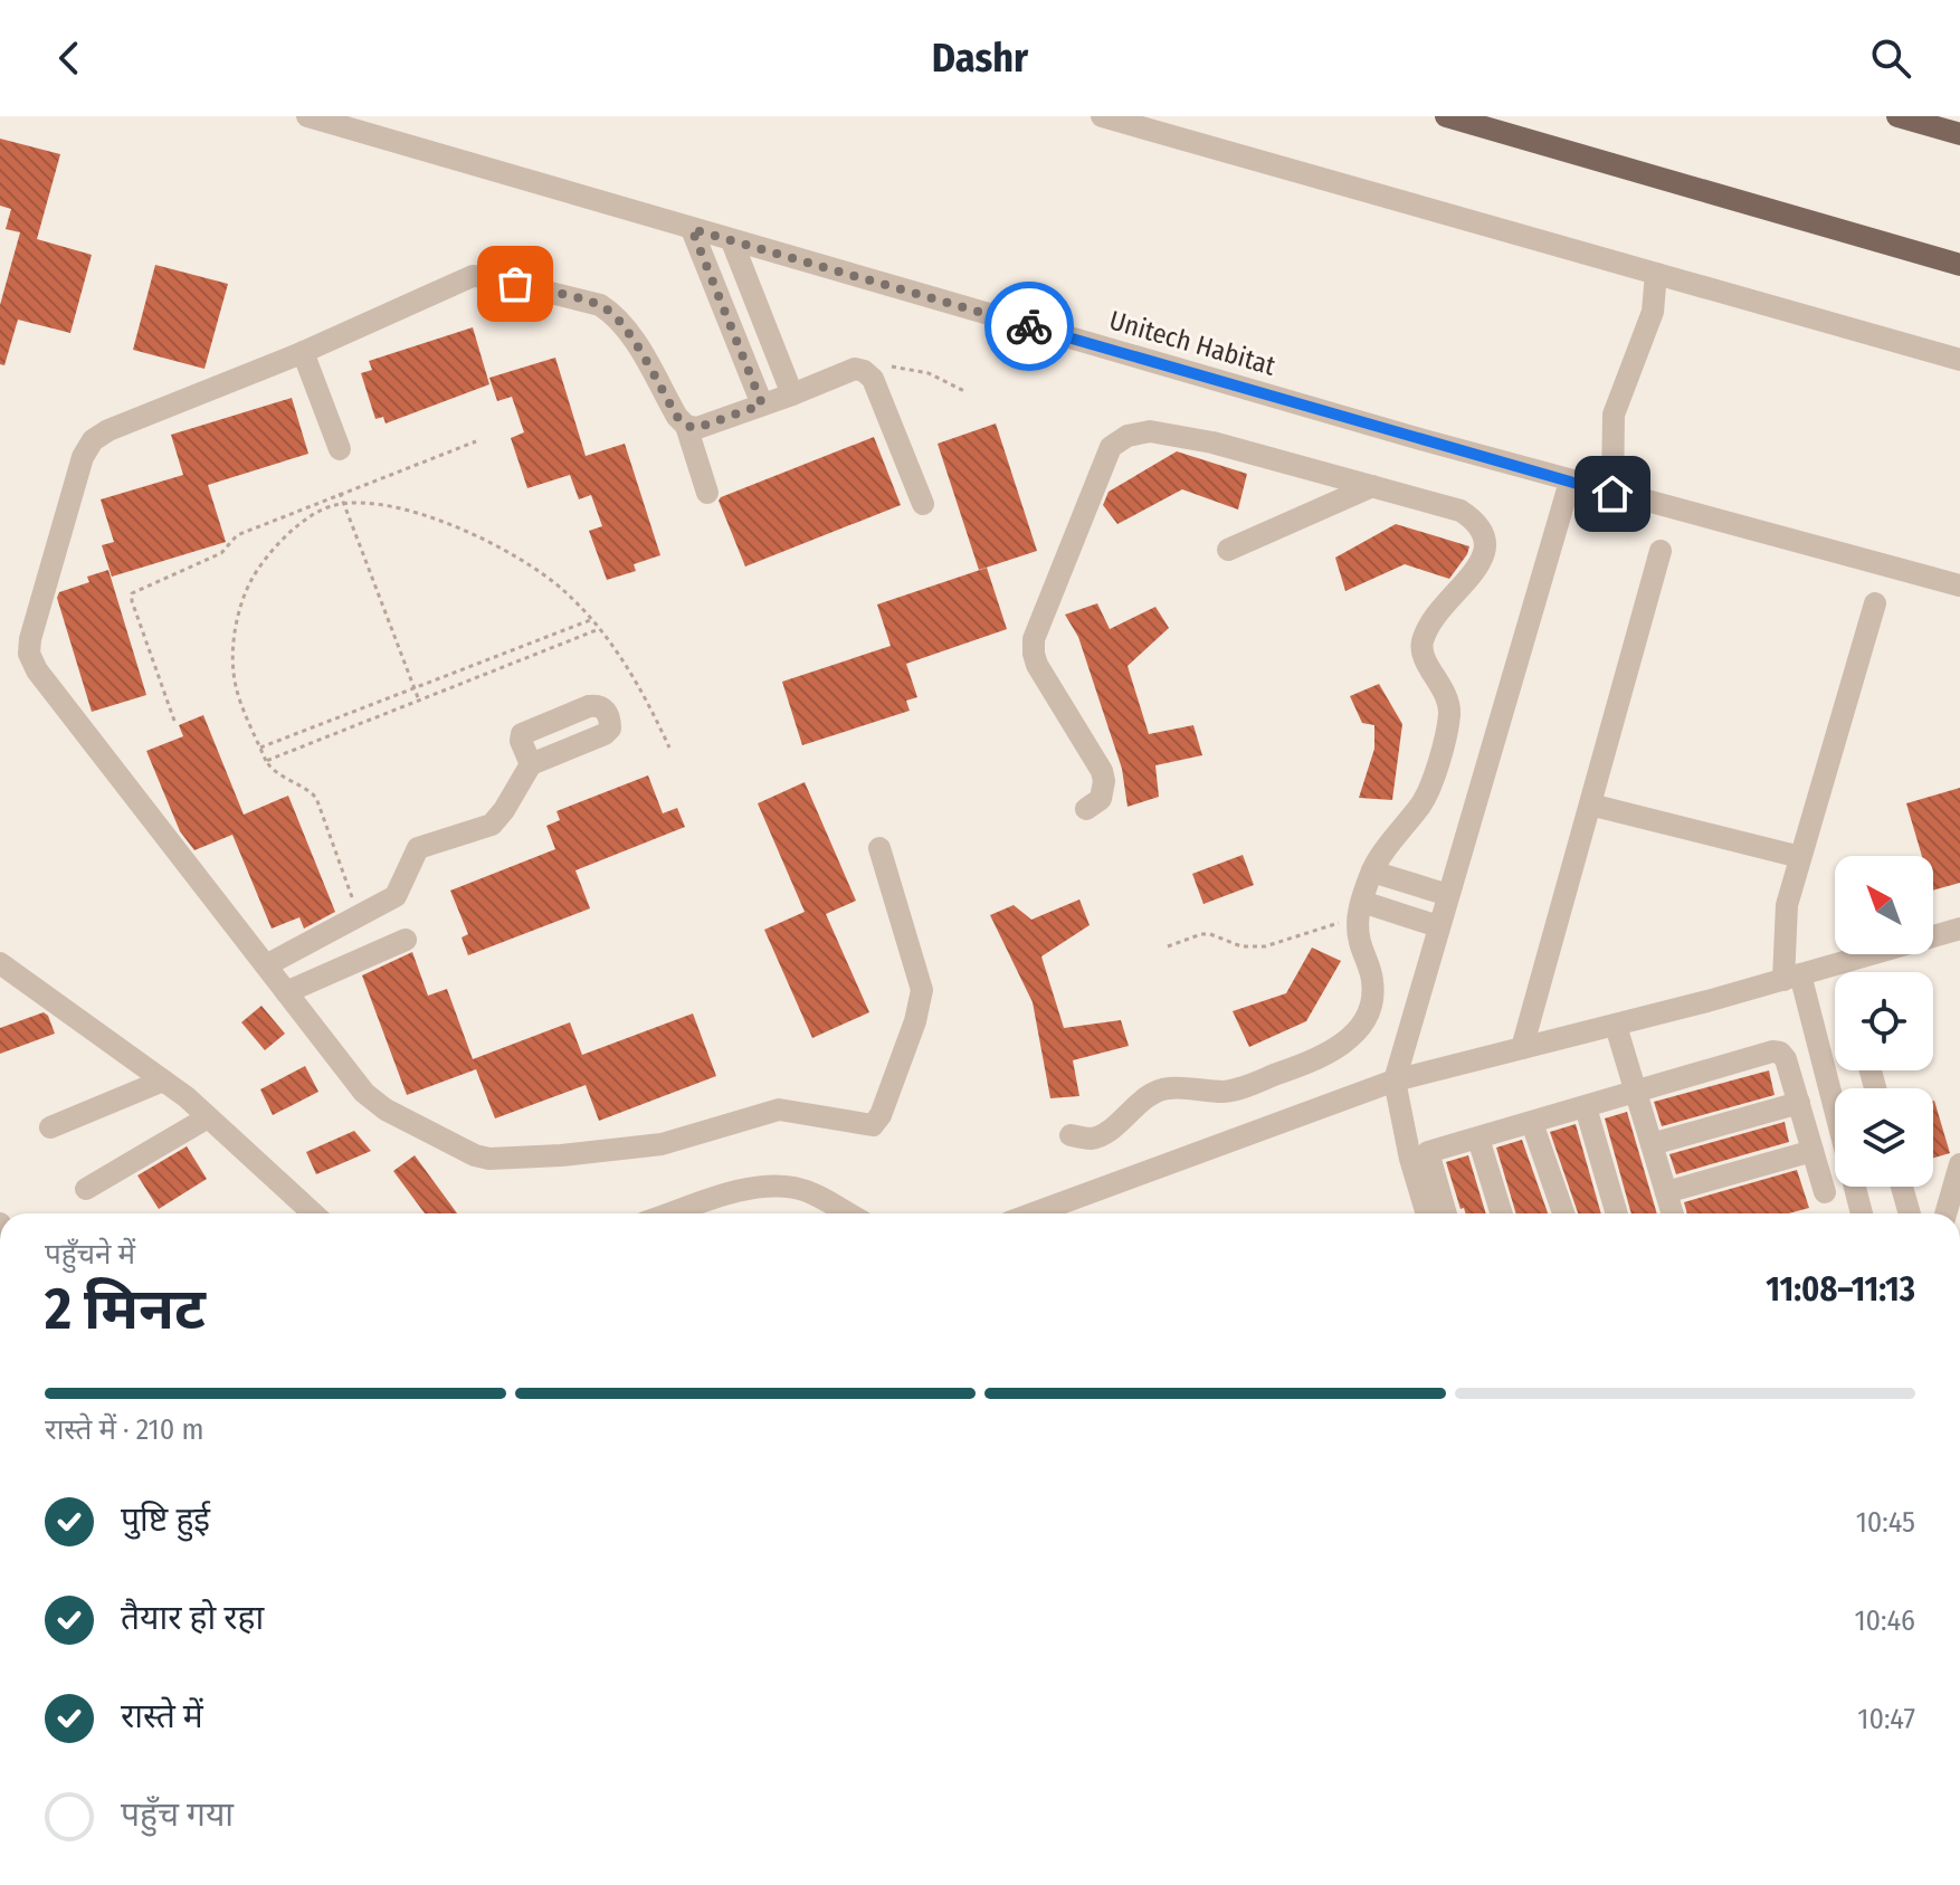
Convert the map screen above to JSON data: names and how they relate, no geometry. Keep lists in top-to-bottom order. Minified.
{"streets":{"street":["Unitech Habitat"]},"north":"top left","page":{"header":"Dashr","heading":["2 मिनट","पहुँचने में","11:08–11:13"],"bar":"रास्ते में · 210 m","list":[["पुष्टि हुई","10:45"],["तैयार हो रहा","10:46"],["रास्ते में","10:47"],"पहुँच गया"]}}
